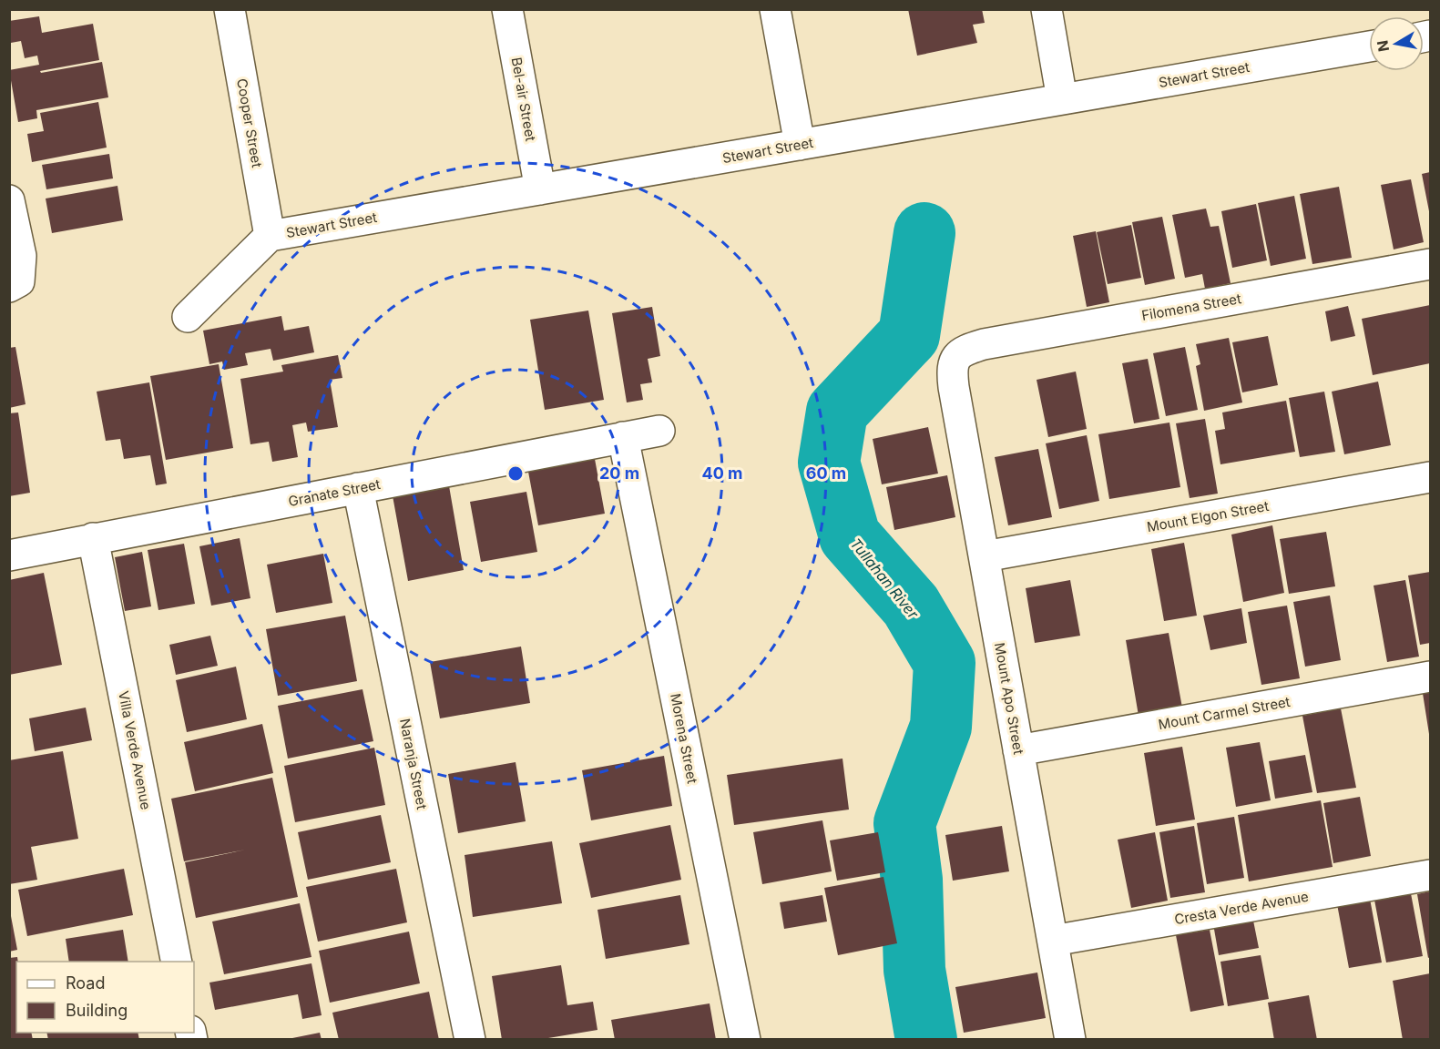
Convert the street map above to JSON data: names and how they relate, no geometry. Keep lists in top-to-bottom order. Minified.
{"streets":{"street":["Stewart Street","Bel-air Street","Cooper Street","Filomena Street","Granate Street","Mount Elgon Street","Mount Apo Street","Mount Carmel Street","Morena Street","Villa Verde Avenue","Naranja Street","Cresta Verde Avenue"]},"crossings":[["Stewart Street","Bel-air Street"],["Stewart Street","Cooper Street"],["Filomena Street","Mount Apo Street"],["Granate Street","Morena Street"],["Granate Street","Villa Verde Avenue"],["Granate Street","Naranja Street"],["Mount Elgon Street","Mount Apo Street"],["Mount Apo Street","Mount Carmel Street"],["Mount Apo Street","Cresta Verde Avenue"]],"water":["Tullahan River"],"legend":["Road","Building"],"north":"left","rings":["20 m","40 m","60 m"]}
